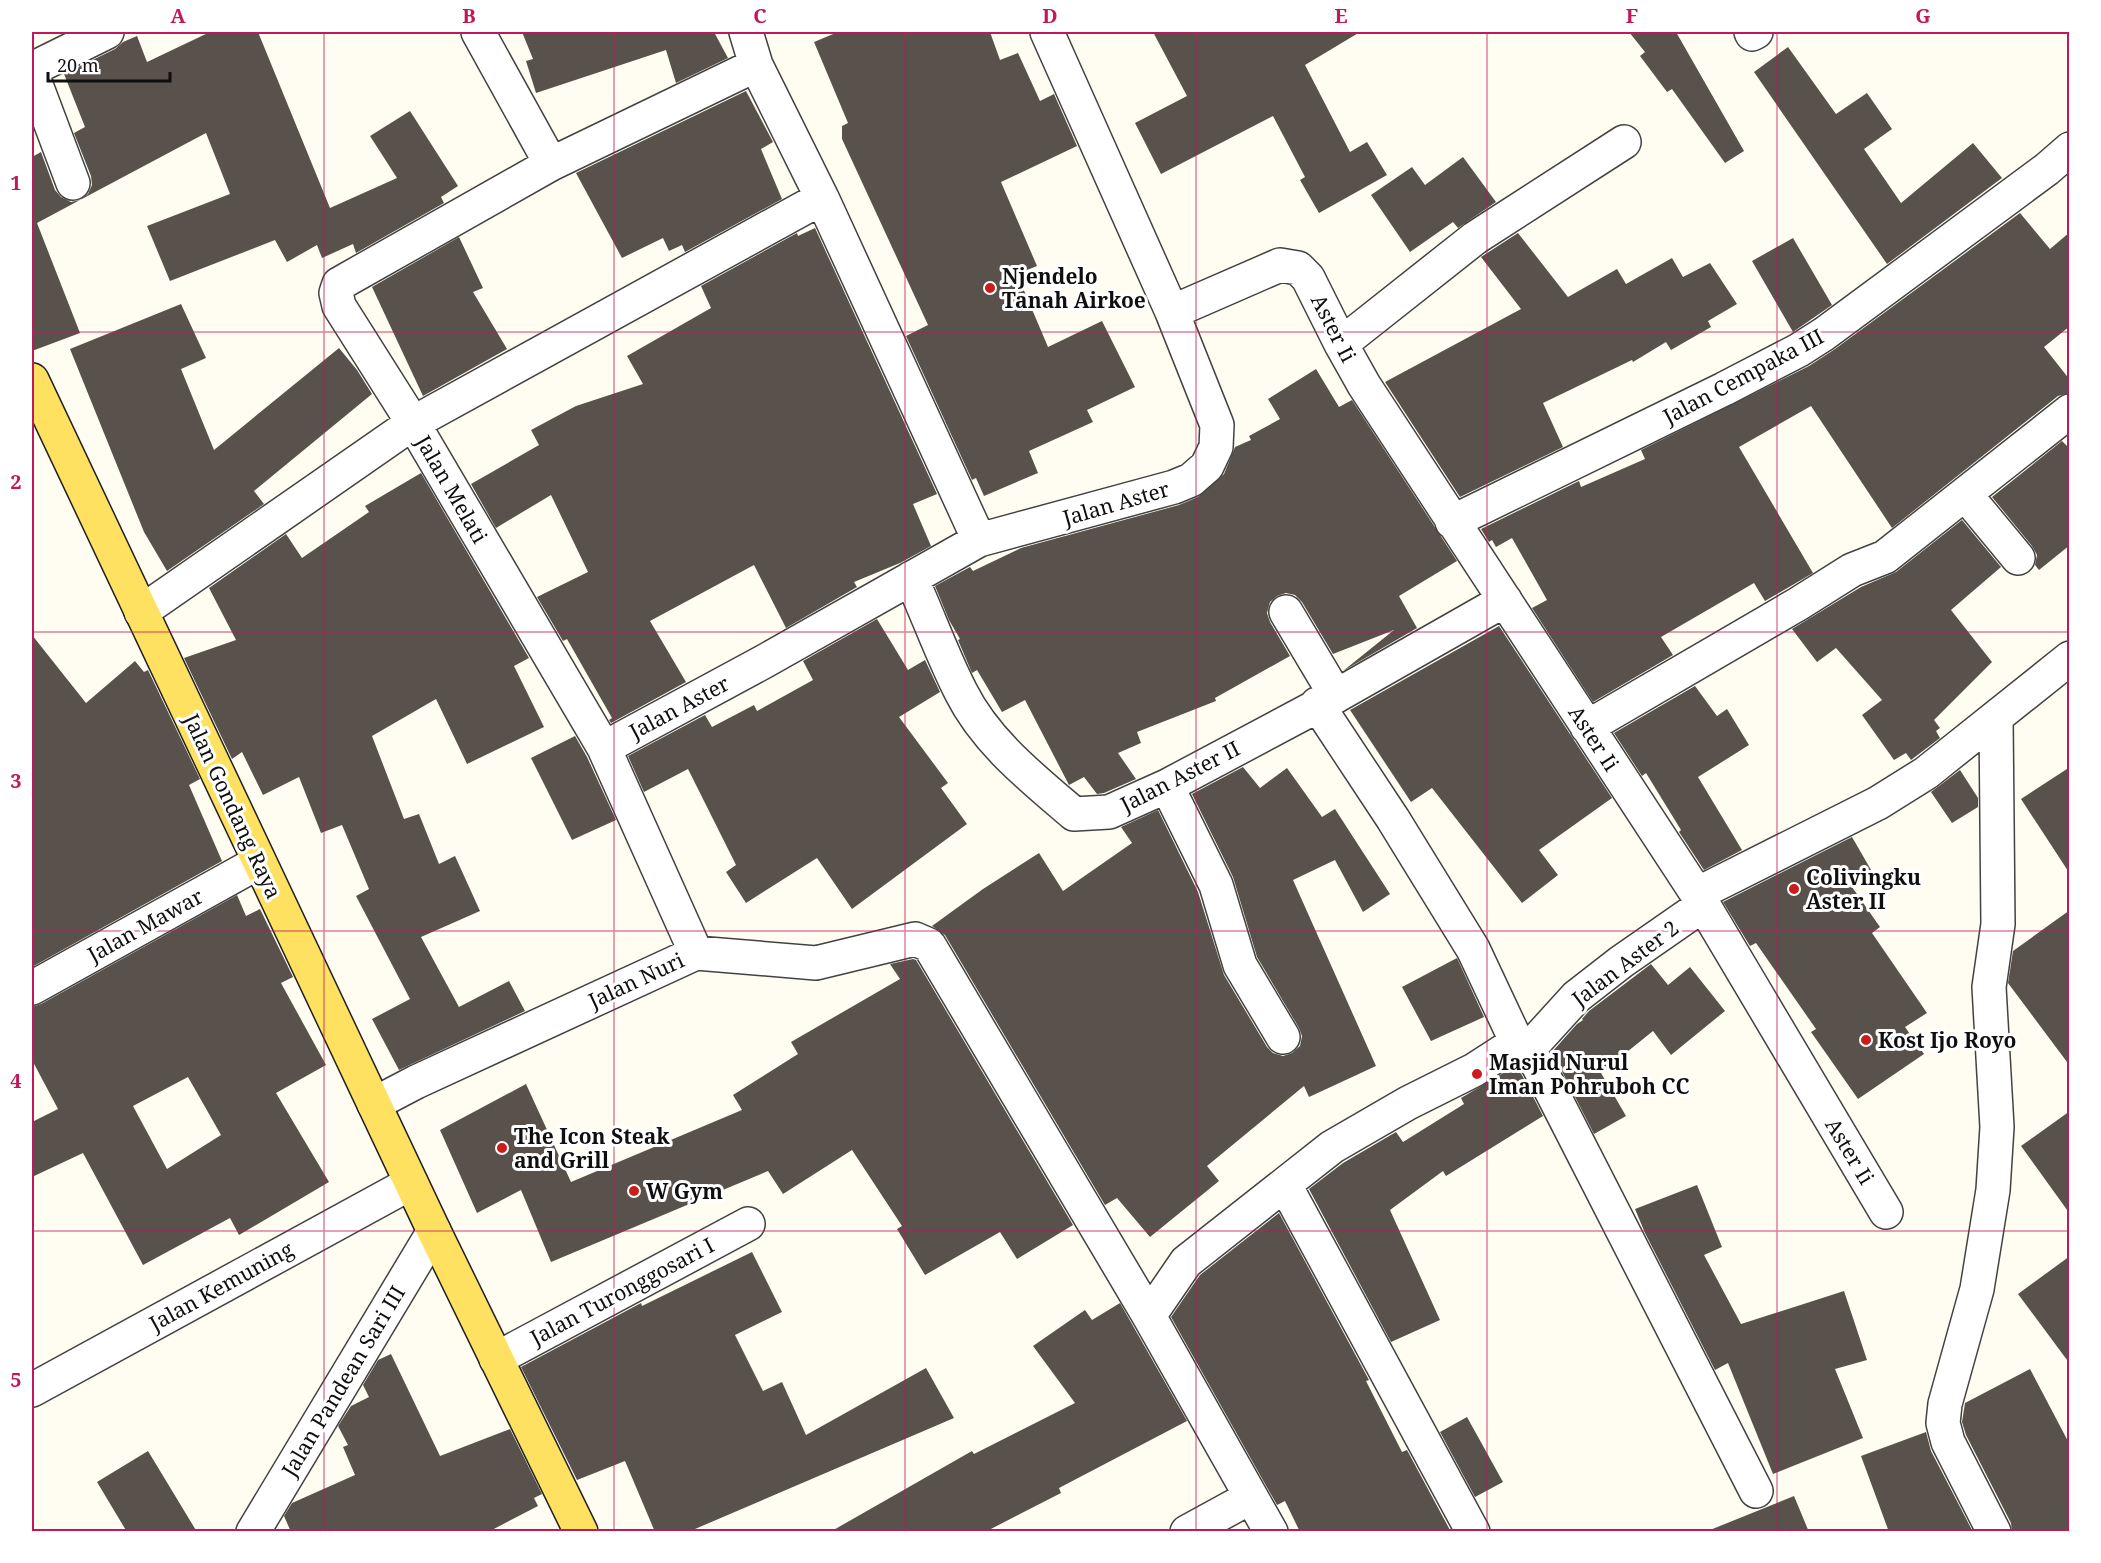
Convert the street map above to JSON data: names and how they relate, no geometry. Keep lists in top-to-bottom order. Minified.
{"streets":{"main road":["Jalan Gondang Raya"],"street":["Aster Ii","Jalan Cempaka III","Jalan Melati","Jalan Aster","Jalan Aster II","Jalan Mawar","Jalan Aster 2","Jalan Nuri","Jalan Kemuning","Jalan Turonggosari I","Jalan Pandean Sari III"]},"crossings":[["Aster Ii","Jalan Cempaka III"],["Aster Ii","Jalan Aster"],["Aster Ii","Jalan Aster II"],["Aster Ii","Jalan Aster 2"],["Jalan Melati","Jalan Aster"],["Jalan Melati","Jalan Gondang Raya"],["Jalan Melati","Jalan Nuri"],["Jalan Aster","Jalan Aster II"],["Jalan Aster","Jalan Nuri"],["Jalan Gondang Raya","Jalan Mawar"],["Jalan Gondang Raya","Jalan Nuri"],["Jalan Gondang Raya","Jalan Kemuning"],["Jalan Gondang Raya","Jalan Turonggosari I"],["Jalan Gondang Raya","Jalan Pandean Sari III"]],"places":["Njendelo Tanah Airkoe","Colivingku Aster II","Kost Ijo Royo","Masjid Nurul Iman Pohruboh CC","The Icon Steak and Grill","W Gym"],"scale_bar":"20 m","grid":{"columns":["A","B","C","D","E","F","G"],"rows":["1","2","3","4","5"]}}
